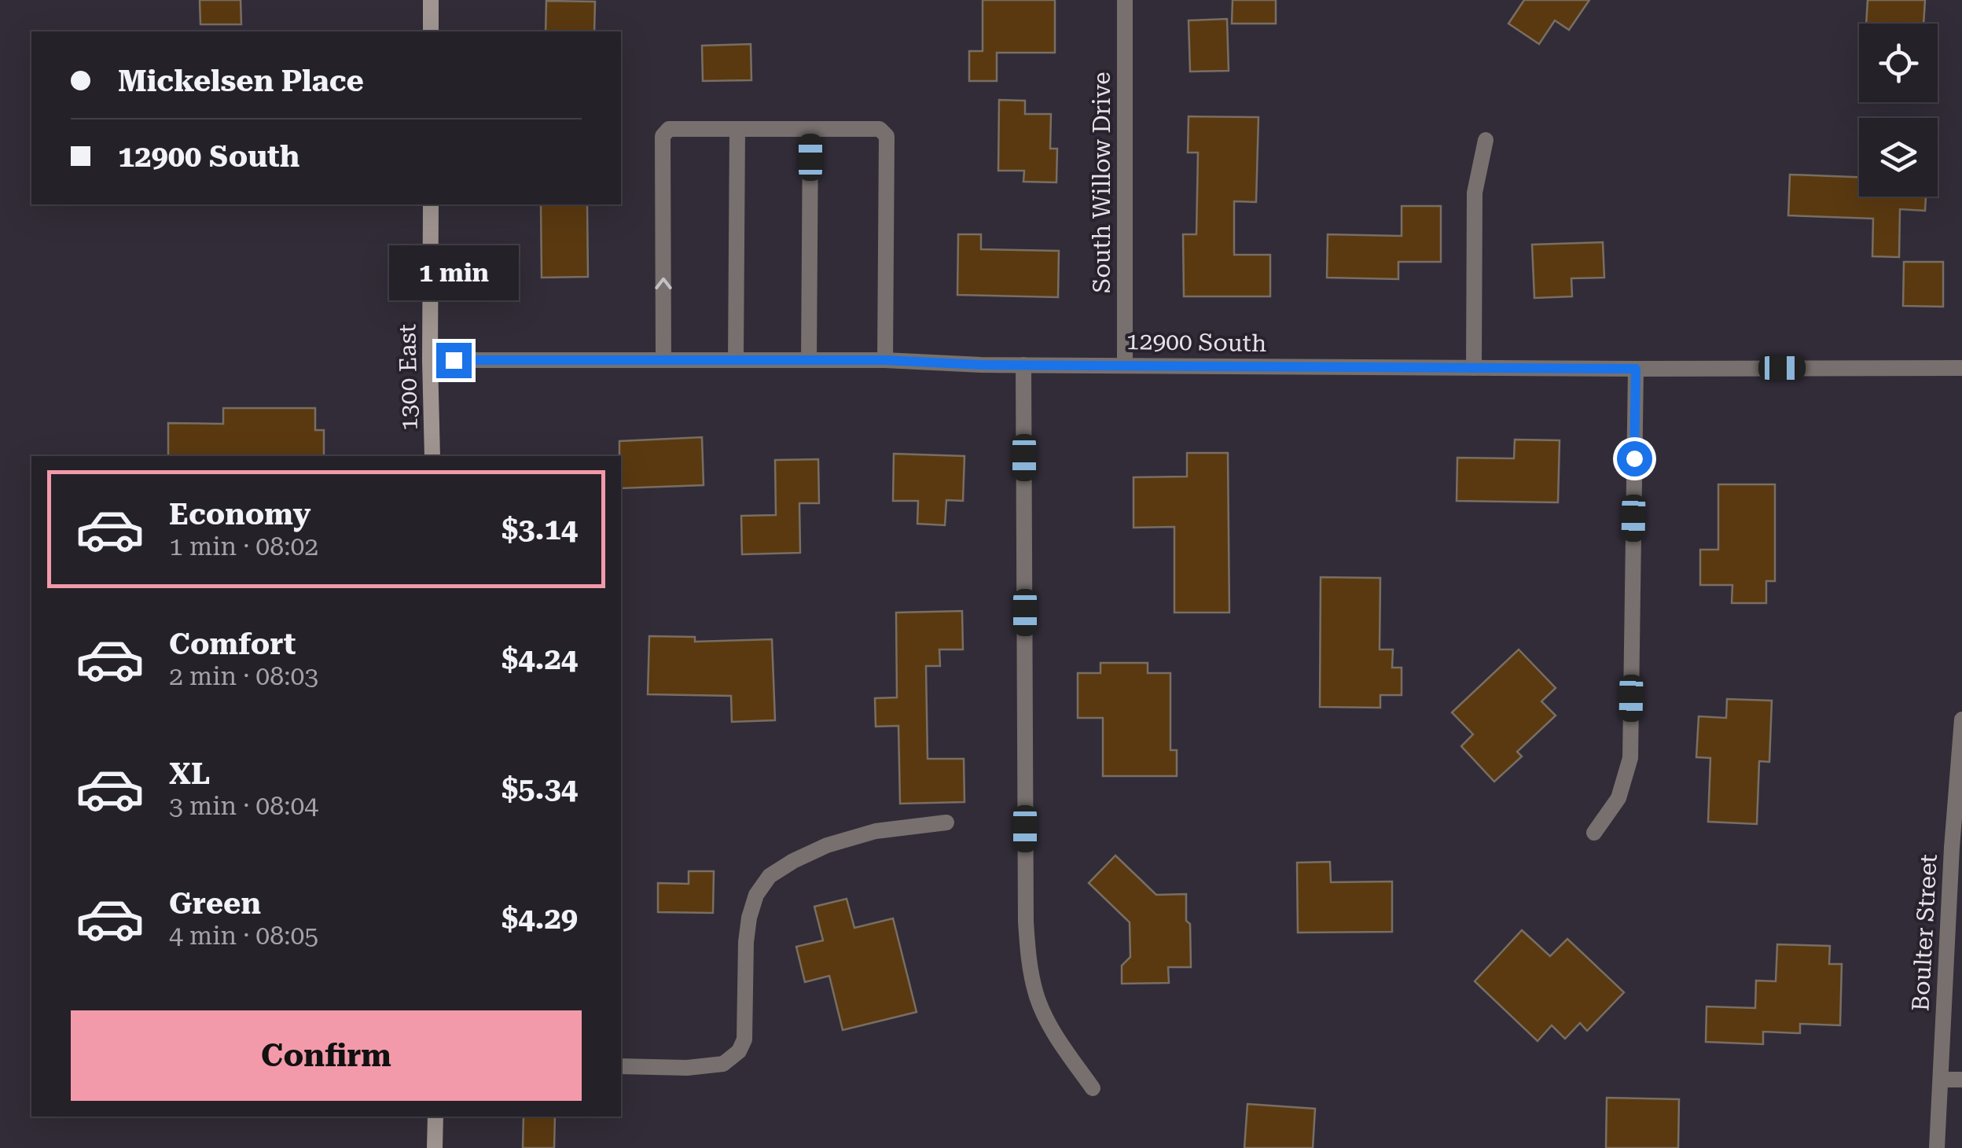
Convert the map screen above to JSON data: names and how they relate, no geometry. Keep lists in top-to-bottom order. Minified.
{"streets":{"main road":["1300 East"],"street":["South Willow Drive","12900 South","Boulter Street"]},"crossings":[["South Willow Drive","12900 South"],["12900 South","1300 East"]],"page":{"banner":["Mickelsen Place","12900 South"],"bubble":"1 min","list":[{"name":"Economy","note":"1 min · 08:02","value":"$3.14"},{"name":"Comfort","note":"2 min · 08:03","value":"$4.24"},{"name":"XL","note":"3 min · 08:04","value":"$5.34"},{"name":"Green","note":"4 min · 08:05","value":"$4.29"}],"buttons":"Confirm"}}
